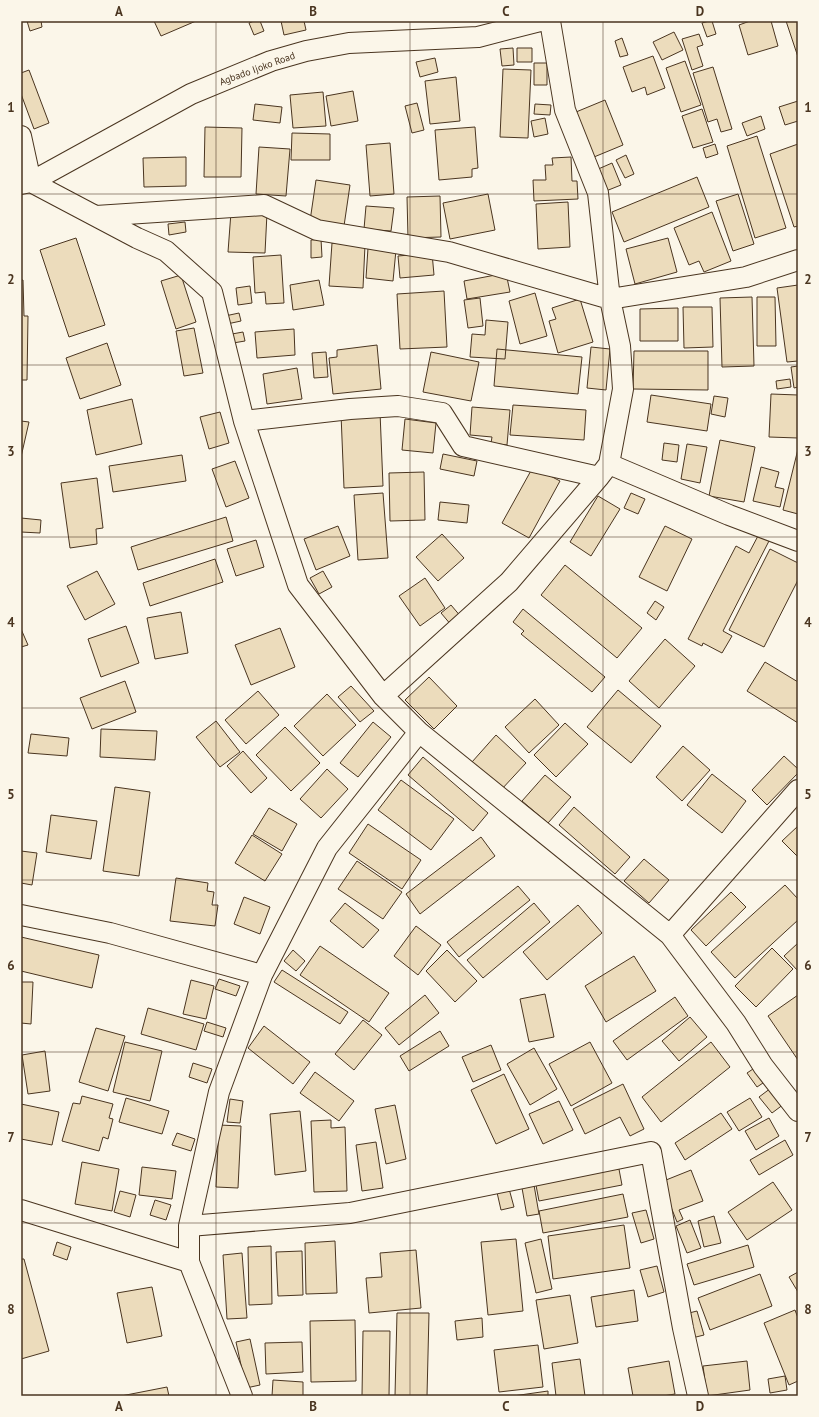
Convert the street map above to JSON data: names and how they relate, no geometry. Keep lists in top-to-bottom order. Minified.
{"streets":{"street":["Agbado Ijoko Road"]},"grid":{"columns":["A","B","C","D"],"rows":["1","2","3","4","5","6","7","8"]}}
